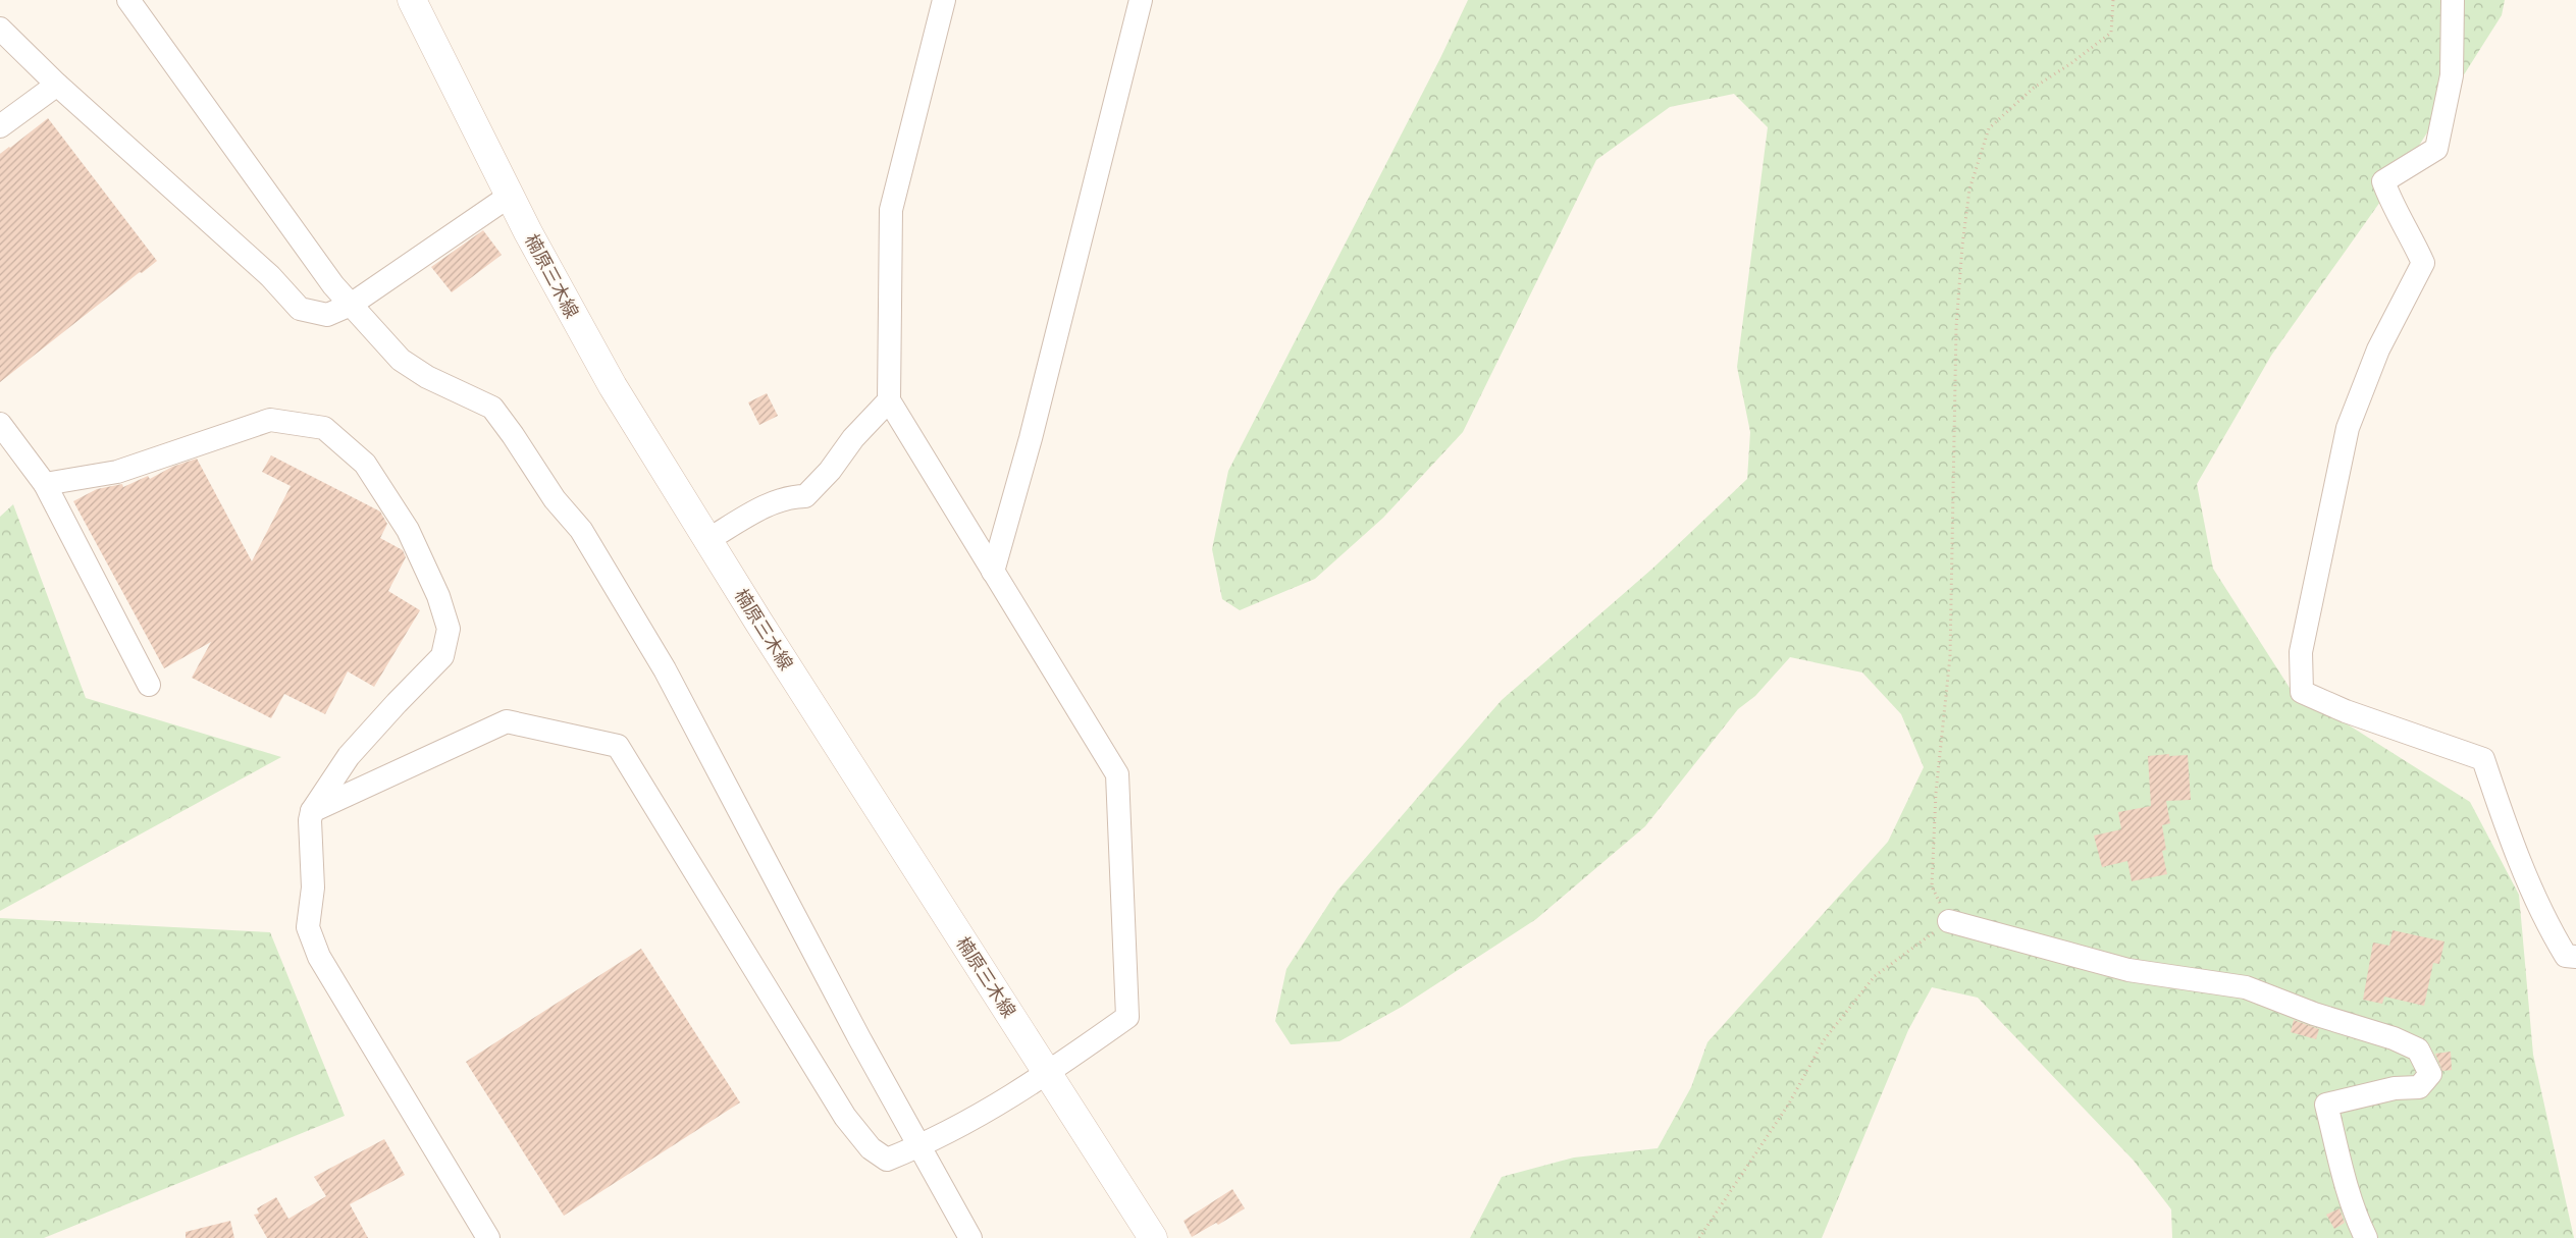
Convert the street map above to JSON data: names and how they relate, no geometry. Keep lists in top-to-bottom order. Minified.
{"streets":{"main road":["楠原三木線"]}}
